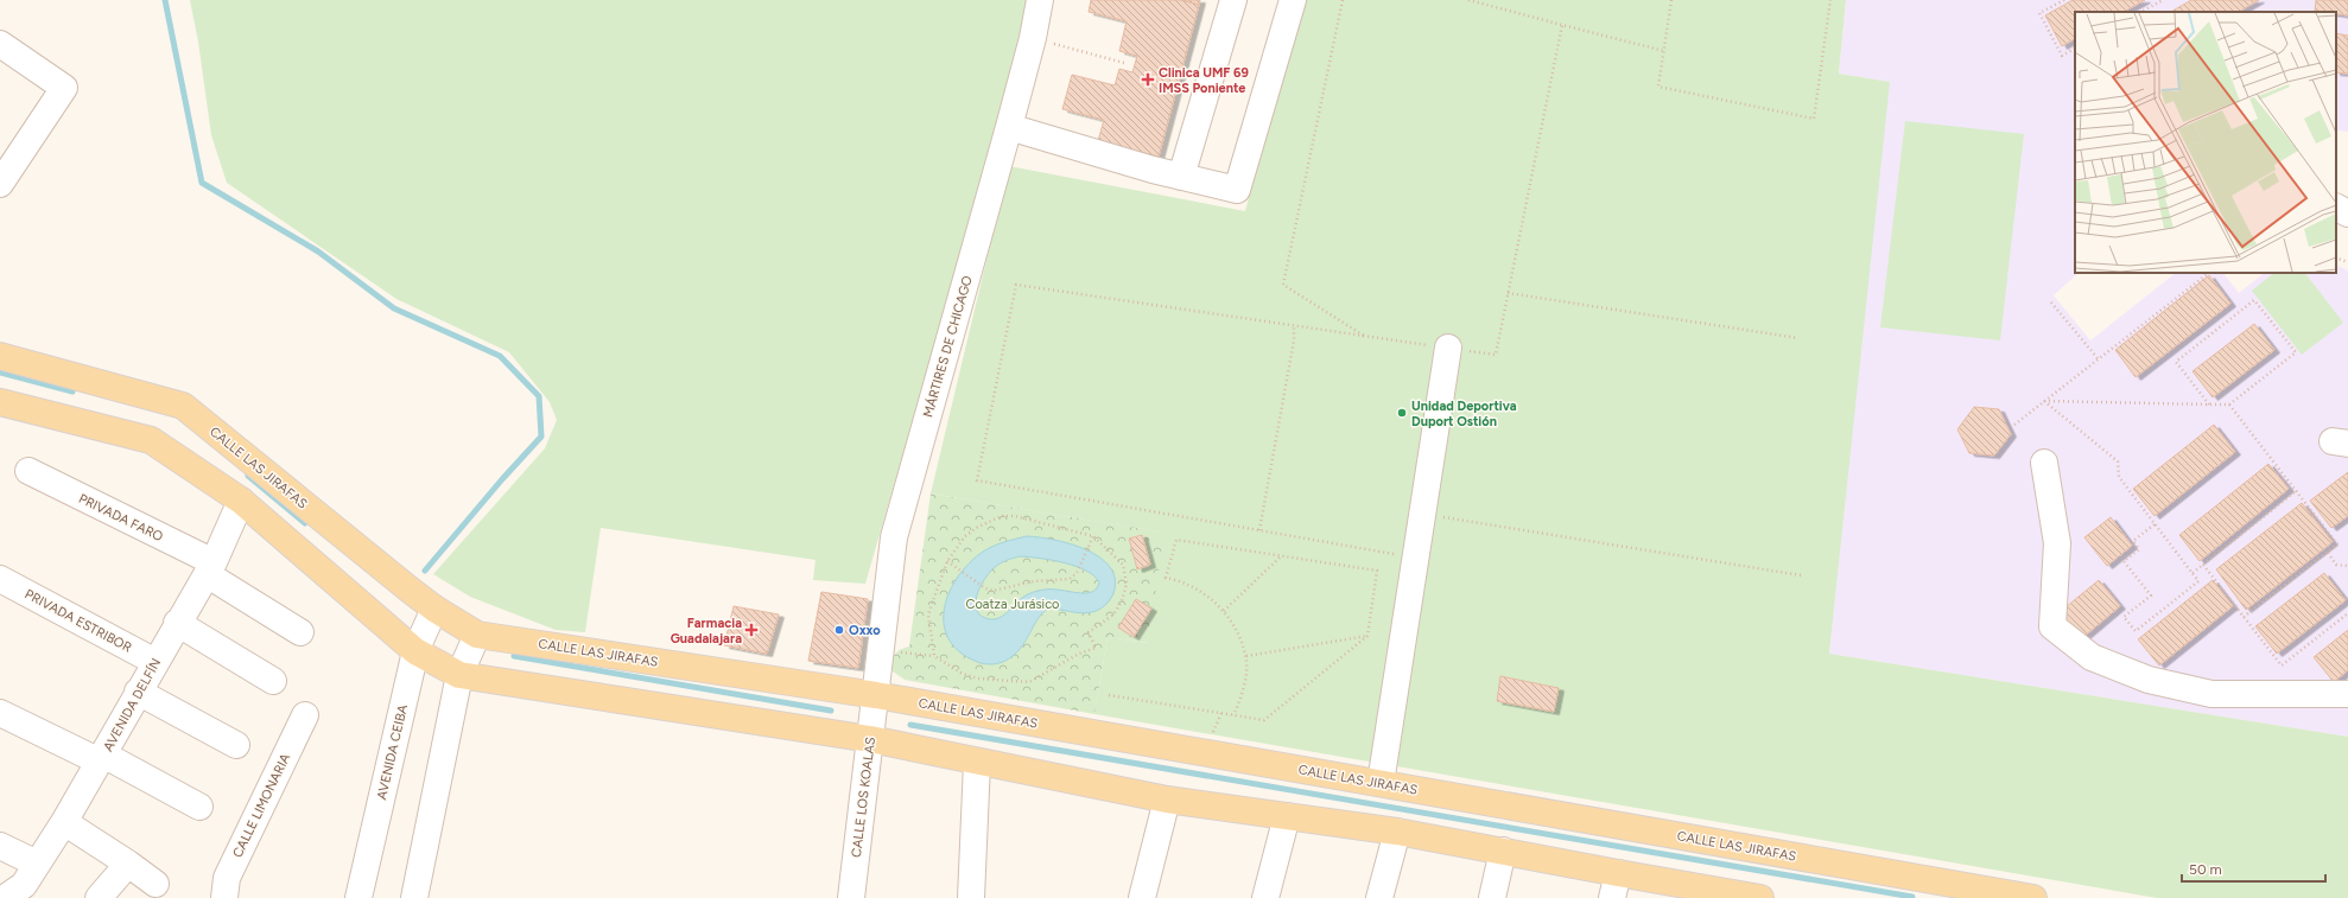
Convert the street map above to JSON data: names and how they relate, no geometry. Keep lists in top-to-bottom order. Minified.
{"streets":{"main road":["CALLE LAS JIRAFAS"],"street":["MÁRTIRES DE CHICAGO","PRIVADA FARO","PRIVADA ESTRIBOR","AVENIDA DELFÍN","AVENIDA CEIBA","CALLE LOS KOALAS","CALLE LIMONARIA"]},"crossings":[["MÁRTIRES DE CHICAGO","CALLE LAS JIRAFAS"],["MÁRTIRES DE CHICAGO","CALLE LOS KOALAS"],["CALLE LAS JIRAFAS","AVENIDA CEIBA"],["CALLE LAS JIRAFAS","CALLE LOS KOALAS"],["PRIVADA FARO","AVENIDA DELFÍN"],["PRIVADA ESTRIBOR","AVENIDA DELFÍN"]],"parks":["Coatza Jurásico"],"places":{"health":["Clinica UMF 69 IMSS Poniente","Farmacia Guadalajara"],"other":["Unidad Deportiva Duport Ostión","Oxxo"]},"scale_bar":"50 m"}
